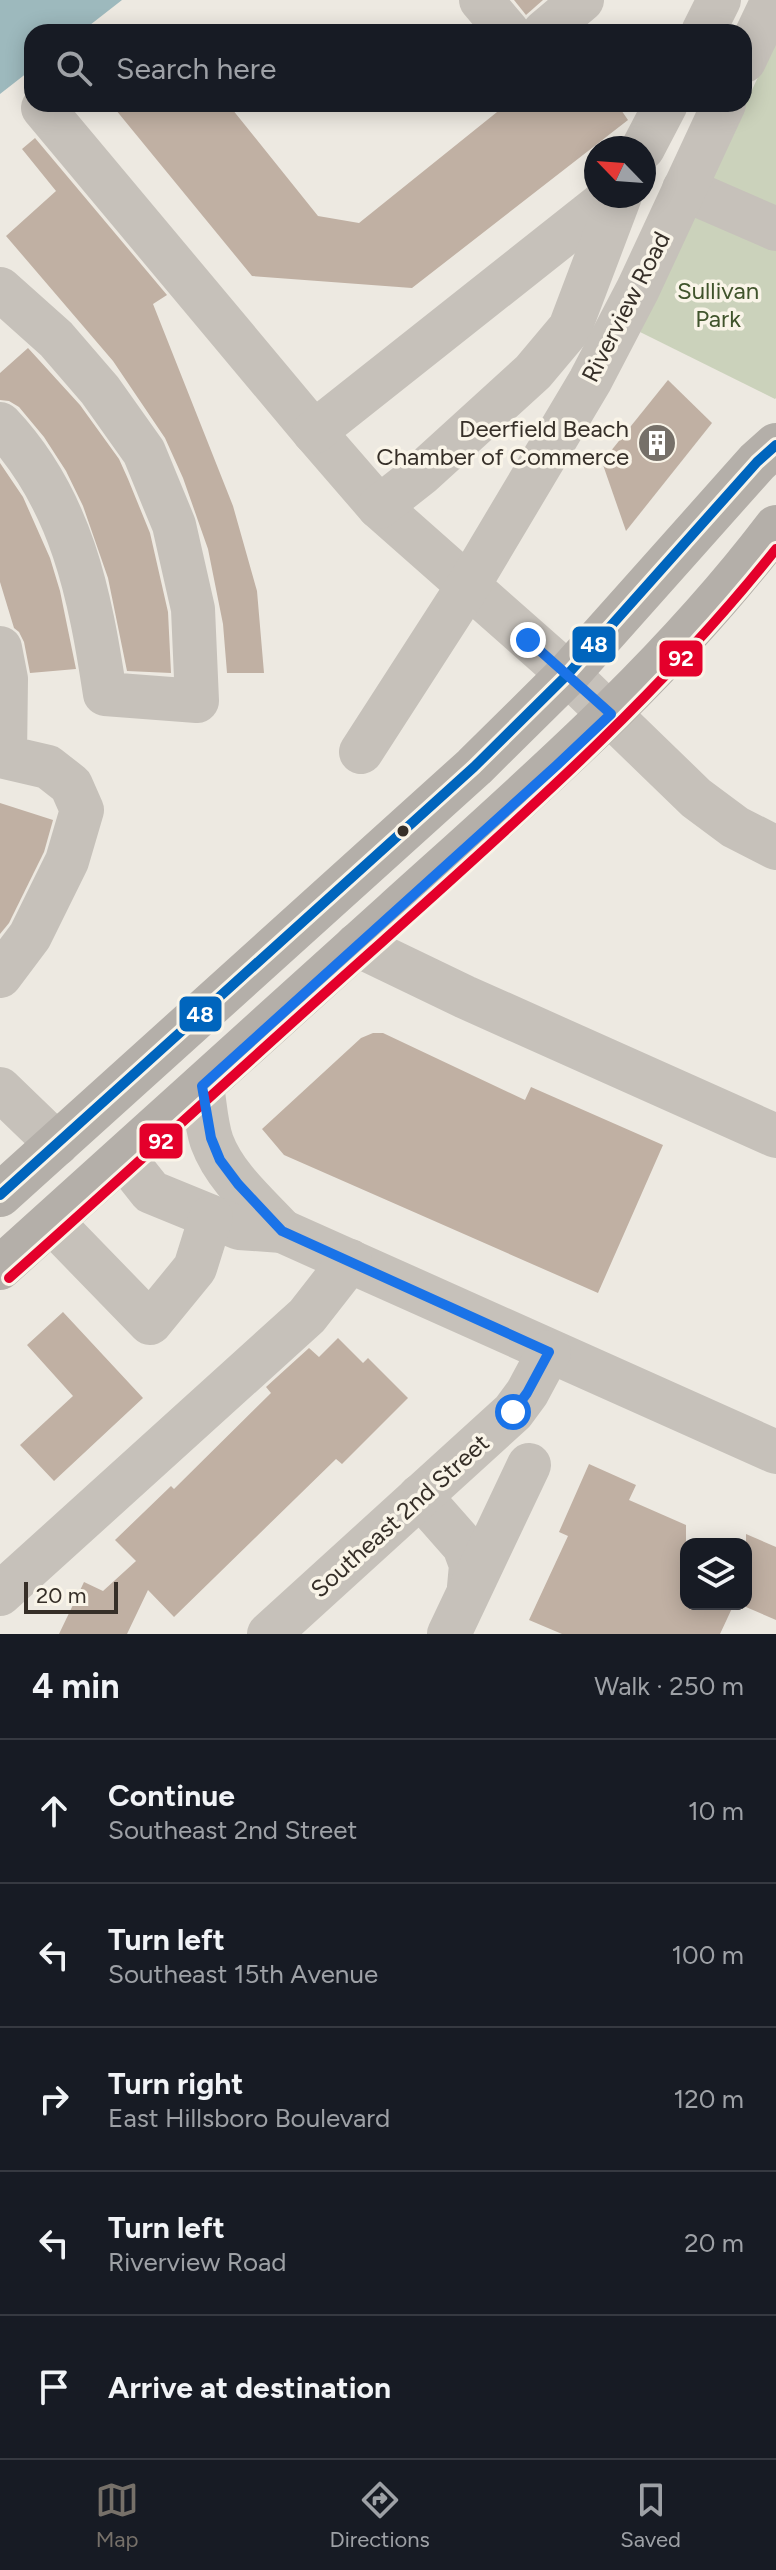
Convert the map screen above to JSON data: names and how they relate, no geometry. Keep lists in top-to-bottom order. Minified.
{"streets":{"street":["Riverview Road","Southeast 2nd Street"]},"parks":["Sullivan Park"],"places":{"building":["Deerfield Beach Chamber of Commerce"]},"lines":["transit line 48","transit line 92"],"scale_bar":"20 m","north":"top left","page":{"search":"Search here","scale":"20 m","heading":["4 min","Walk · 250 m"],"list":[["Continue","Southeast 2nd Street","10 m"],["Turn left","Southeast 15th Avenue","100 m"],["Turn right","East Hillsboro Boulevard","120 m"],["Turn left","Riverview Road","20 m"],"Arrive at destination"],"nav":["Map","Directions","Saved"]}}
